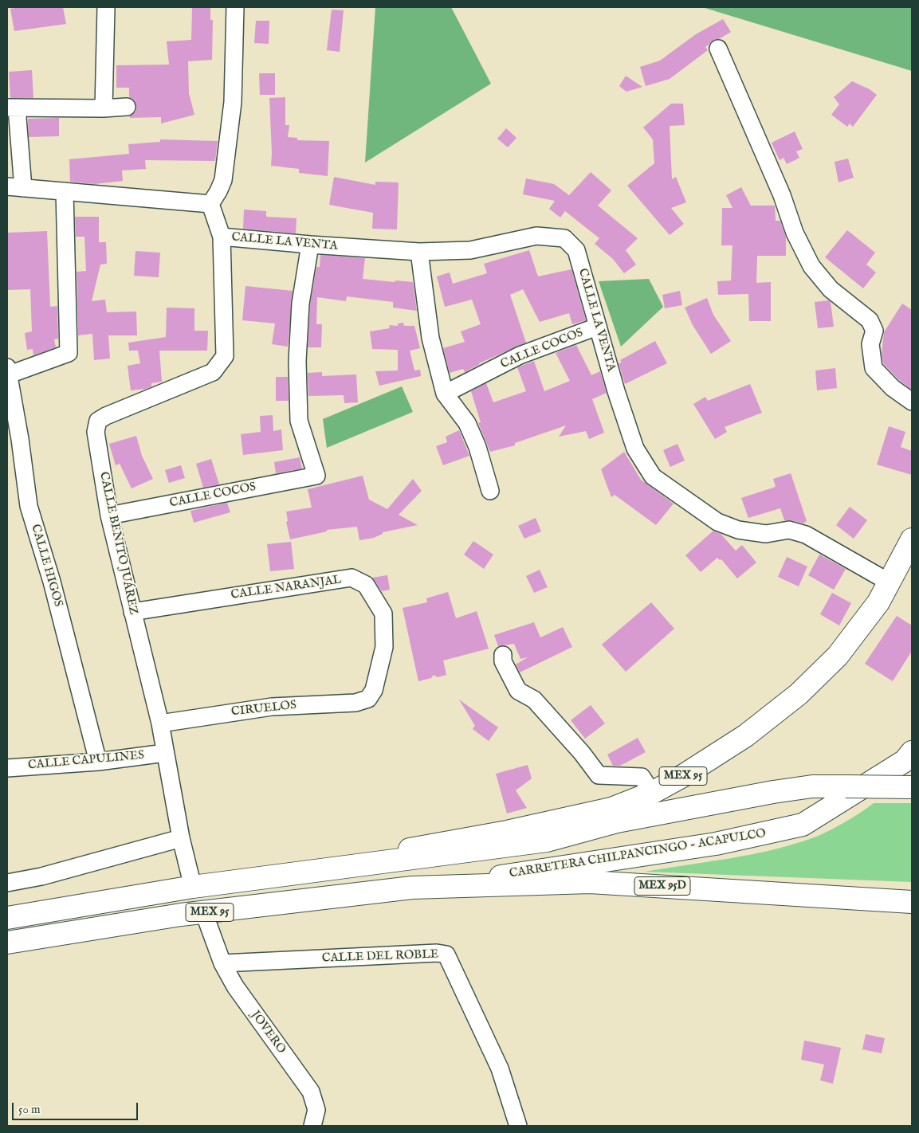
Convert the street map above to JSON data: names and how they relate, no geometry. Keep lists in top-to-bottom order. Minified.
{"streets":{"main road":["MEX 95","CARRETERA CHILPANCINGO - ACAPULCO","MEX 95D"],"street":["CALLE LA VENTA","CALLE COCOS","CALLE BENITO JUÁREZ","CALLE HIGOS","CALLE NARANJAL","CIRUELOS","CALLE CAPULINES","CALLE DEL ROBLE","JOVERO"]},"crossings":[["CALLE LA VENTA","CALLE COCOS"],["CALLE LA VENTA","CALLE BENITO JUÁREZ"],["CALLE LA VENTA","MEX 95"],["CALLE COCOS","CALLE BENITO JUÁREZ"],["CALLE BENITO JUÁREZ","CALLE NARANJAL"],["CALLE BENITO JUÁREZ","CIRUELOS"],["CALLE BENITO JUÁREZ","CALLE CAPULINES"],["CALLE BENITO JUÁREZ","MEX 95"],["CALLE HIGOS","CALLE CAPULINES"],["CALLE NARANJAL","CIRUELOS"],["MEX 95","CARRETERA CHILPANCINGO - ACAPULCO"],["MEX 95","MEX 95D"],["MEX 95","JOVERO"],["CARRETERA CHILPANCINGO - ACAPULCO","MEX 95D"],["CALLE DEL ROBLE","JOVERO"]],"scale_bar":"50 m"}
